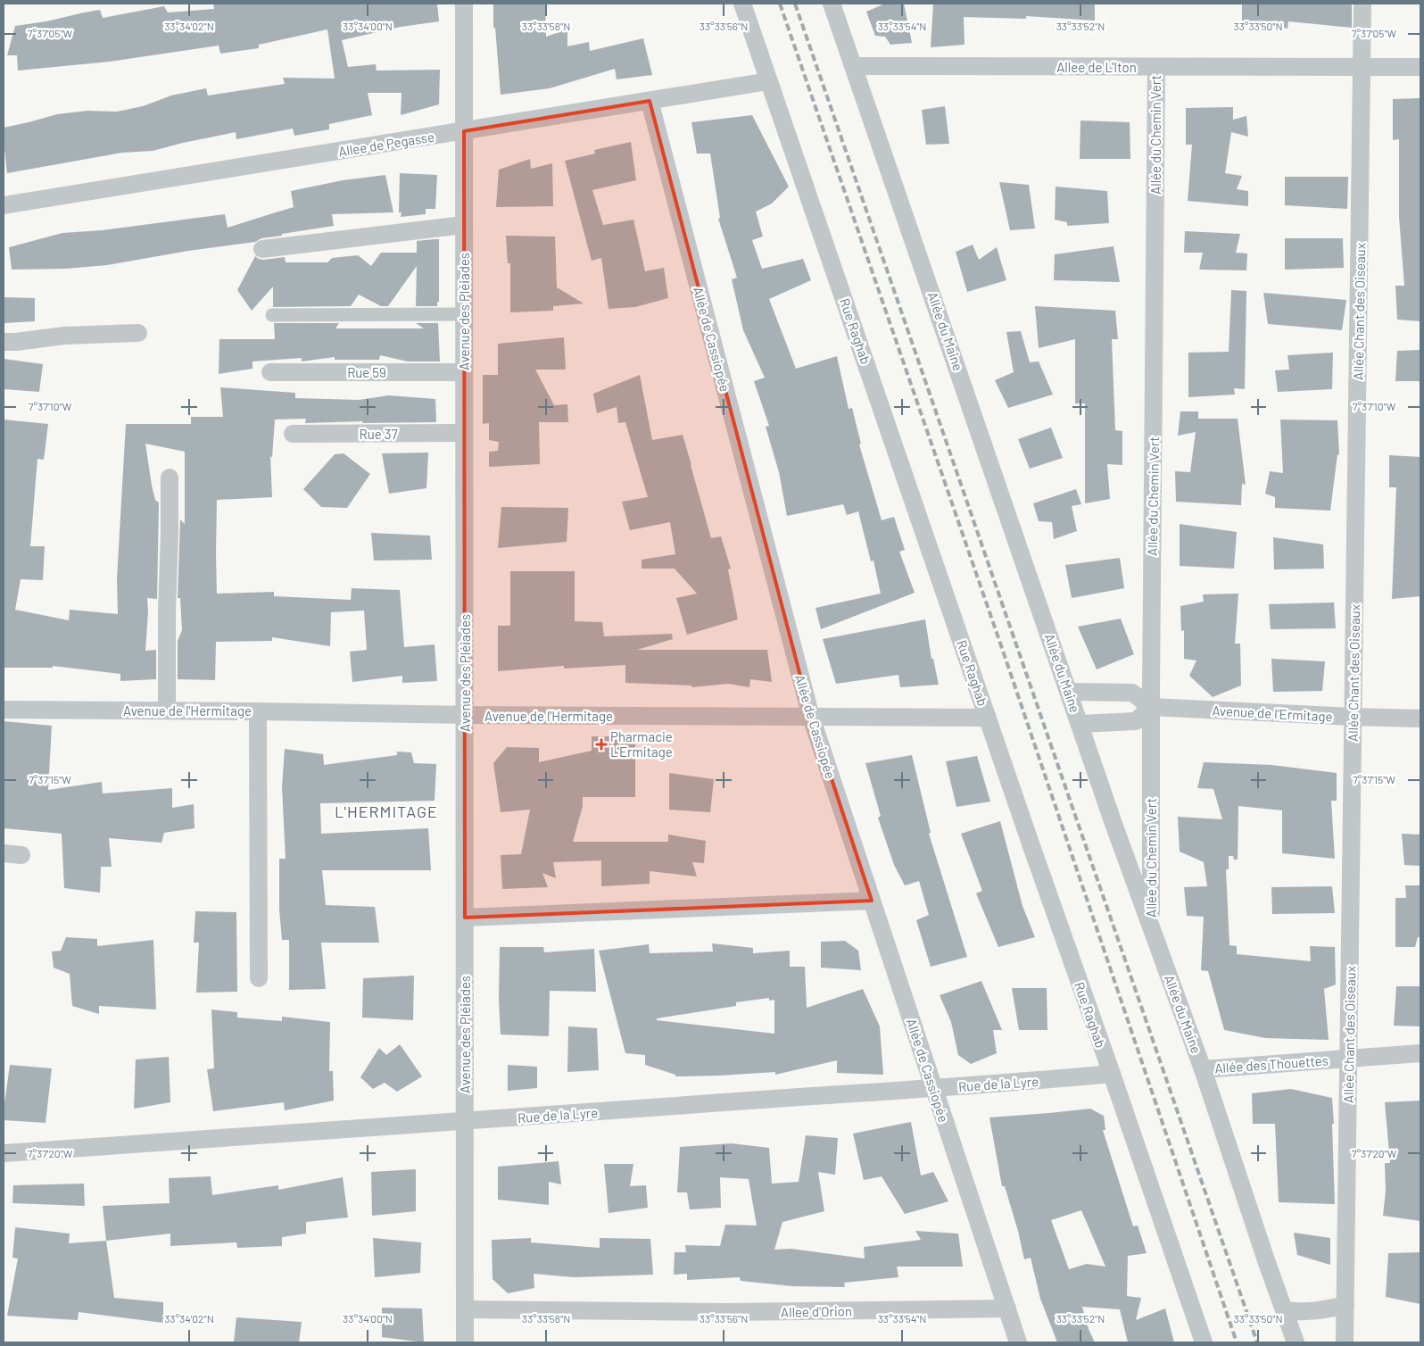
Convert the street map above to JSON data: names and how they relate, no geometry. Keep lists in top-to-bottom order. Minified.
{"streets":{"street":["Allee de L'Iton","Allée du Chemin Vert","Allee de Pegasse","Avenue des Pléiades","Allée Chant des Oiseaux","Rue Raghab","Allée du Maine","Allée de Cassiopée","Rue 59","Rue 37","Avenue de l'Hermitage","Avenue de l'Ermitage","Allée des Thouettes","Rue de la Lyre","Allee d'Orion"]},"crossings":[["Allee de L'Iton","Allée du Chemin Vert"],["Allee de L'Iton","Allée Chant des Oiseaux"],["Allee de L'Iton","Allée du Maine"],["Allée du Chemin Vert","Allée du Maine"],["Allée du Chemin Vert","Avenue de l'Ermitage"],["Allee de Pegasse","Avenue des Pléiades"],["Allee de Pegasse","Rue Raghab"],["Allee de Pegasse","Allée de Cassiopée"],["Avenue des Pléiades","Rue 59"],["Avenue des Pléiades","Rue 37"],["Avenue des Pléiades","Avenue de l'Hermitage"],["Avenue des Pléiades","Rue de la Lyre"],["Avenue des Pléiades","Allee d'Orion"],["Allée Chant des Oiseaux","Avenue de l'Ermitage"],["Allée Chant des Oiseaux","Allée des Thouettes"],["Rue Raghab","Avenue de l'Hermitage"],["Rue Raghab","Rue de la Lyre"],["Allée du Maine","Allée des Thouettes"],["Allée de Cassiopée","Avenue de l'Hermitage"],["Allée de Cassiopée","Rue de la Lyre"],["Allée de Cassiopée","Allee d'Orion"]],"districts":["L'HERMITAGE"],"places":{"health":["Pharmacie L'Ermitage"]},"coordinates":["33°34'02\"N","33°34'00\"N","33°33'58\"N","33°33'56\"N","33°33'54\"N","33°33'52\"N","33°33'50\"N","7°37'05\"W","7°37'10\"W","7°37'15\"W","7°37'20\"W"]}
